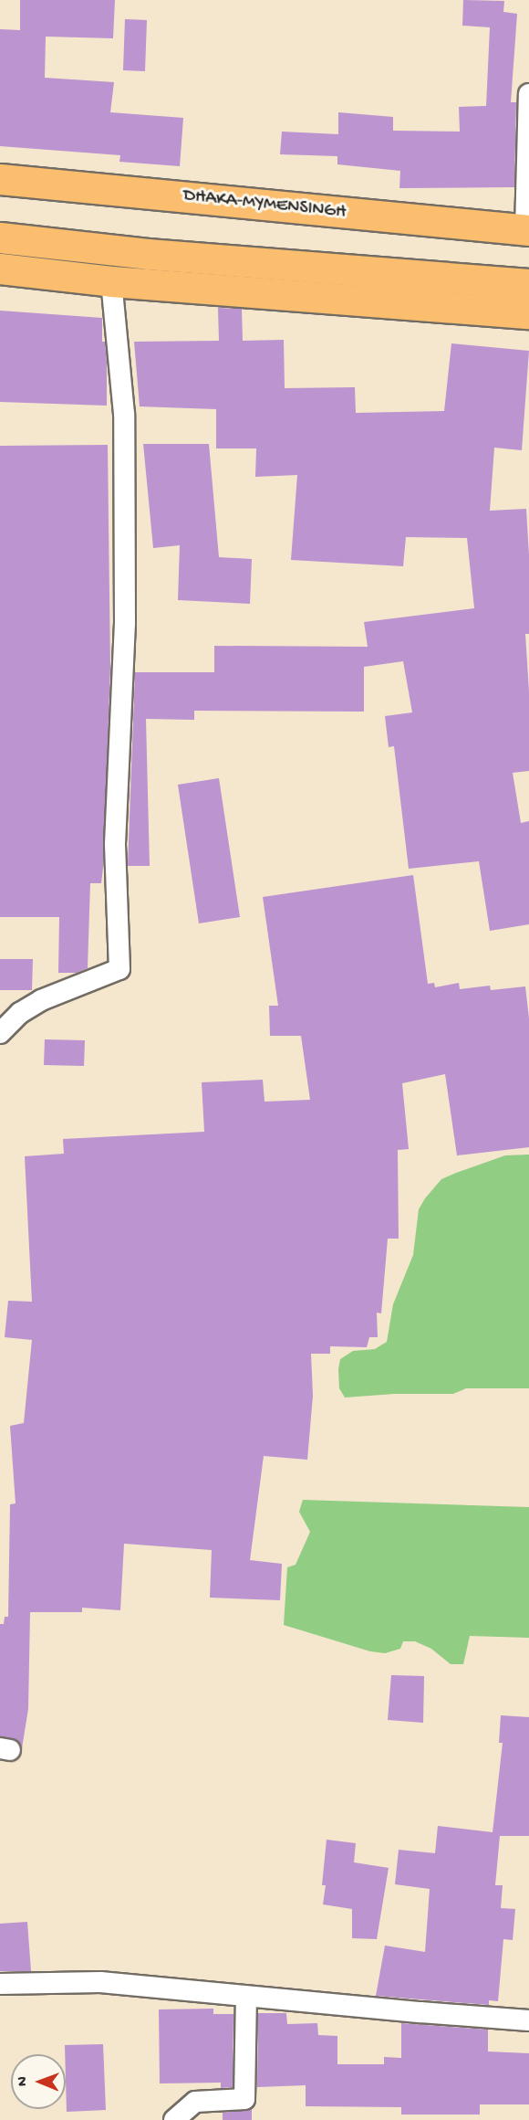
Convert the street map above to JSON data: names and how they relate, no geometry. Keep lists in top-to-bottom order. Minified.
{"streets":{"highway":["DHAKA-MYMENSINGH"]},"north":"left"}
